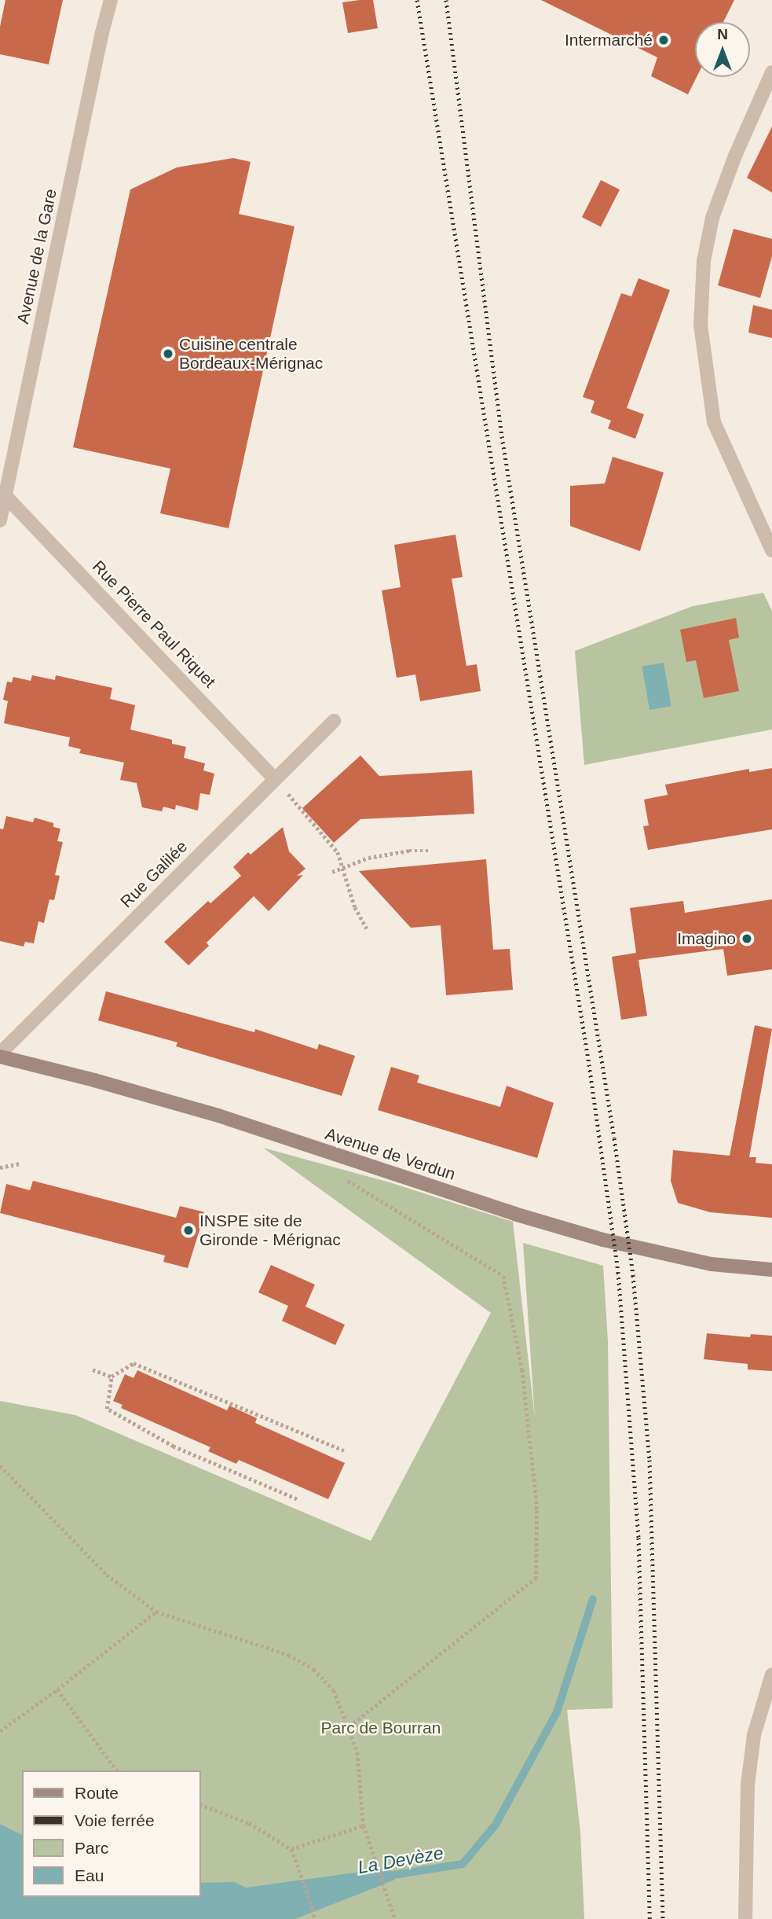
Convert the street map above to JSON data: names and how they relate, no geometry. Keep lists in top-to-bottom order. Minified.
{"streets":{"main road":["Avenue de Verdun"],"street":["Avenue de la Gare","Rue Pierre Paul Riquet","Rue Galilée"]},"crossings":[["Avenue de la Gare","Rue Pierre Paul Riquet"],["Rue Pierre Paul Riquet","Rue Galilée"],["Rue Galilée","Avenue de Verdun"]],"water":["La Devèze"],"parks":["Parc de Bourran"],"places":["Intermarché","Cuisine centrale Bordeaux-Mérignac","Imagino","INSPE site de Gironde - Mérignac"],"legend":["Route","Voie ferrée","Parc","Eau"],"north":"top"}
